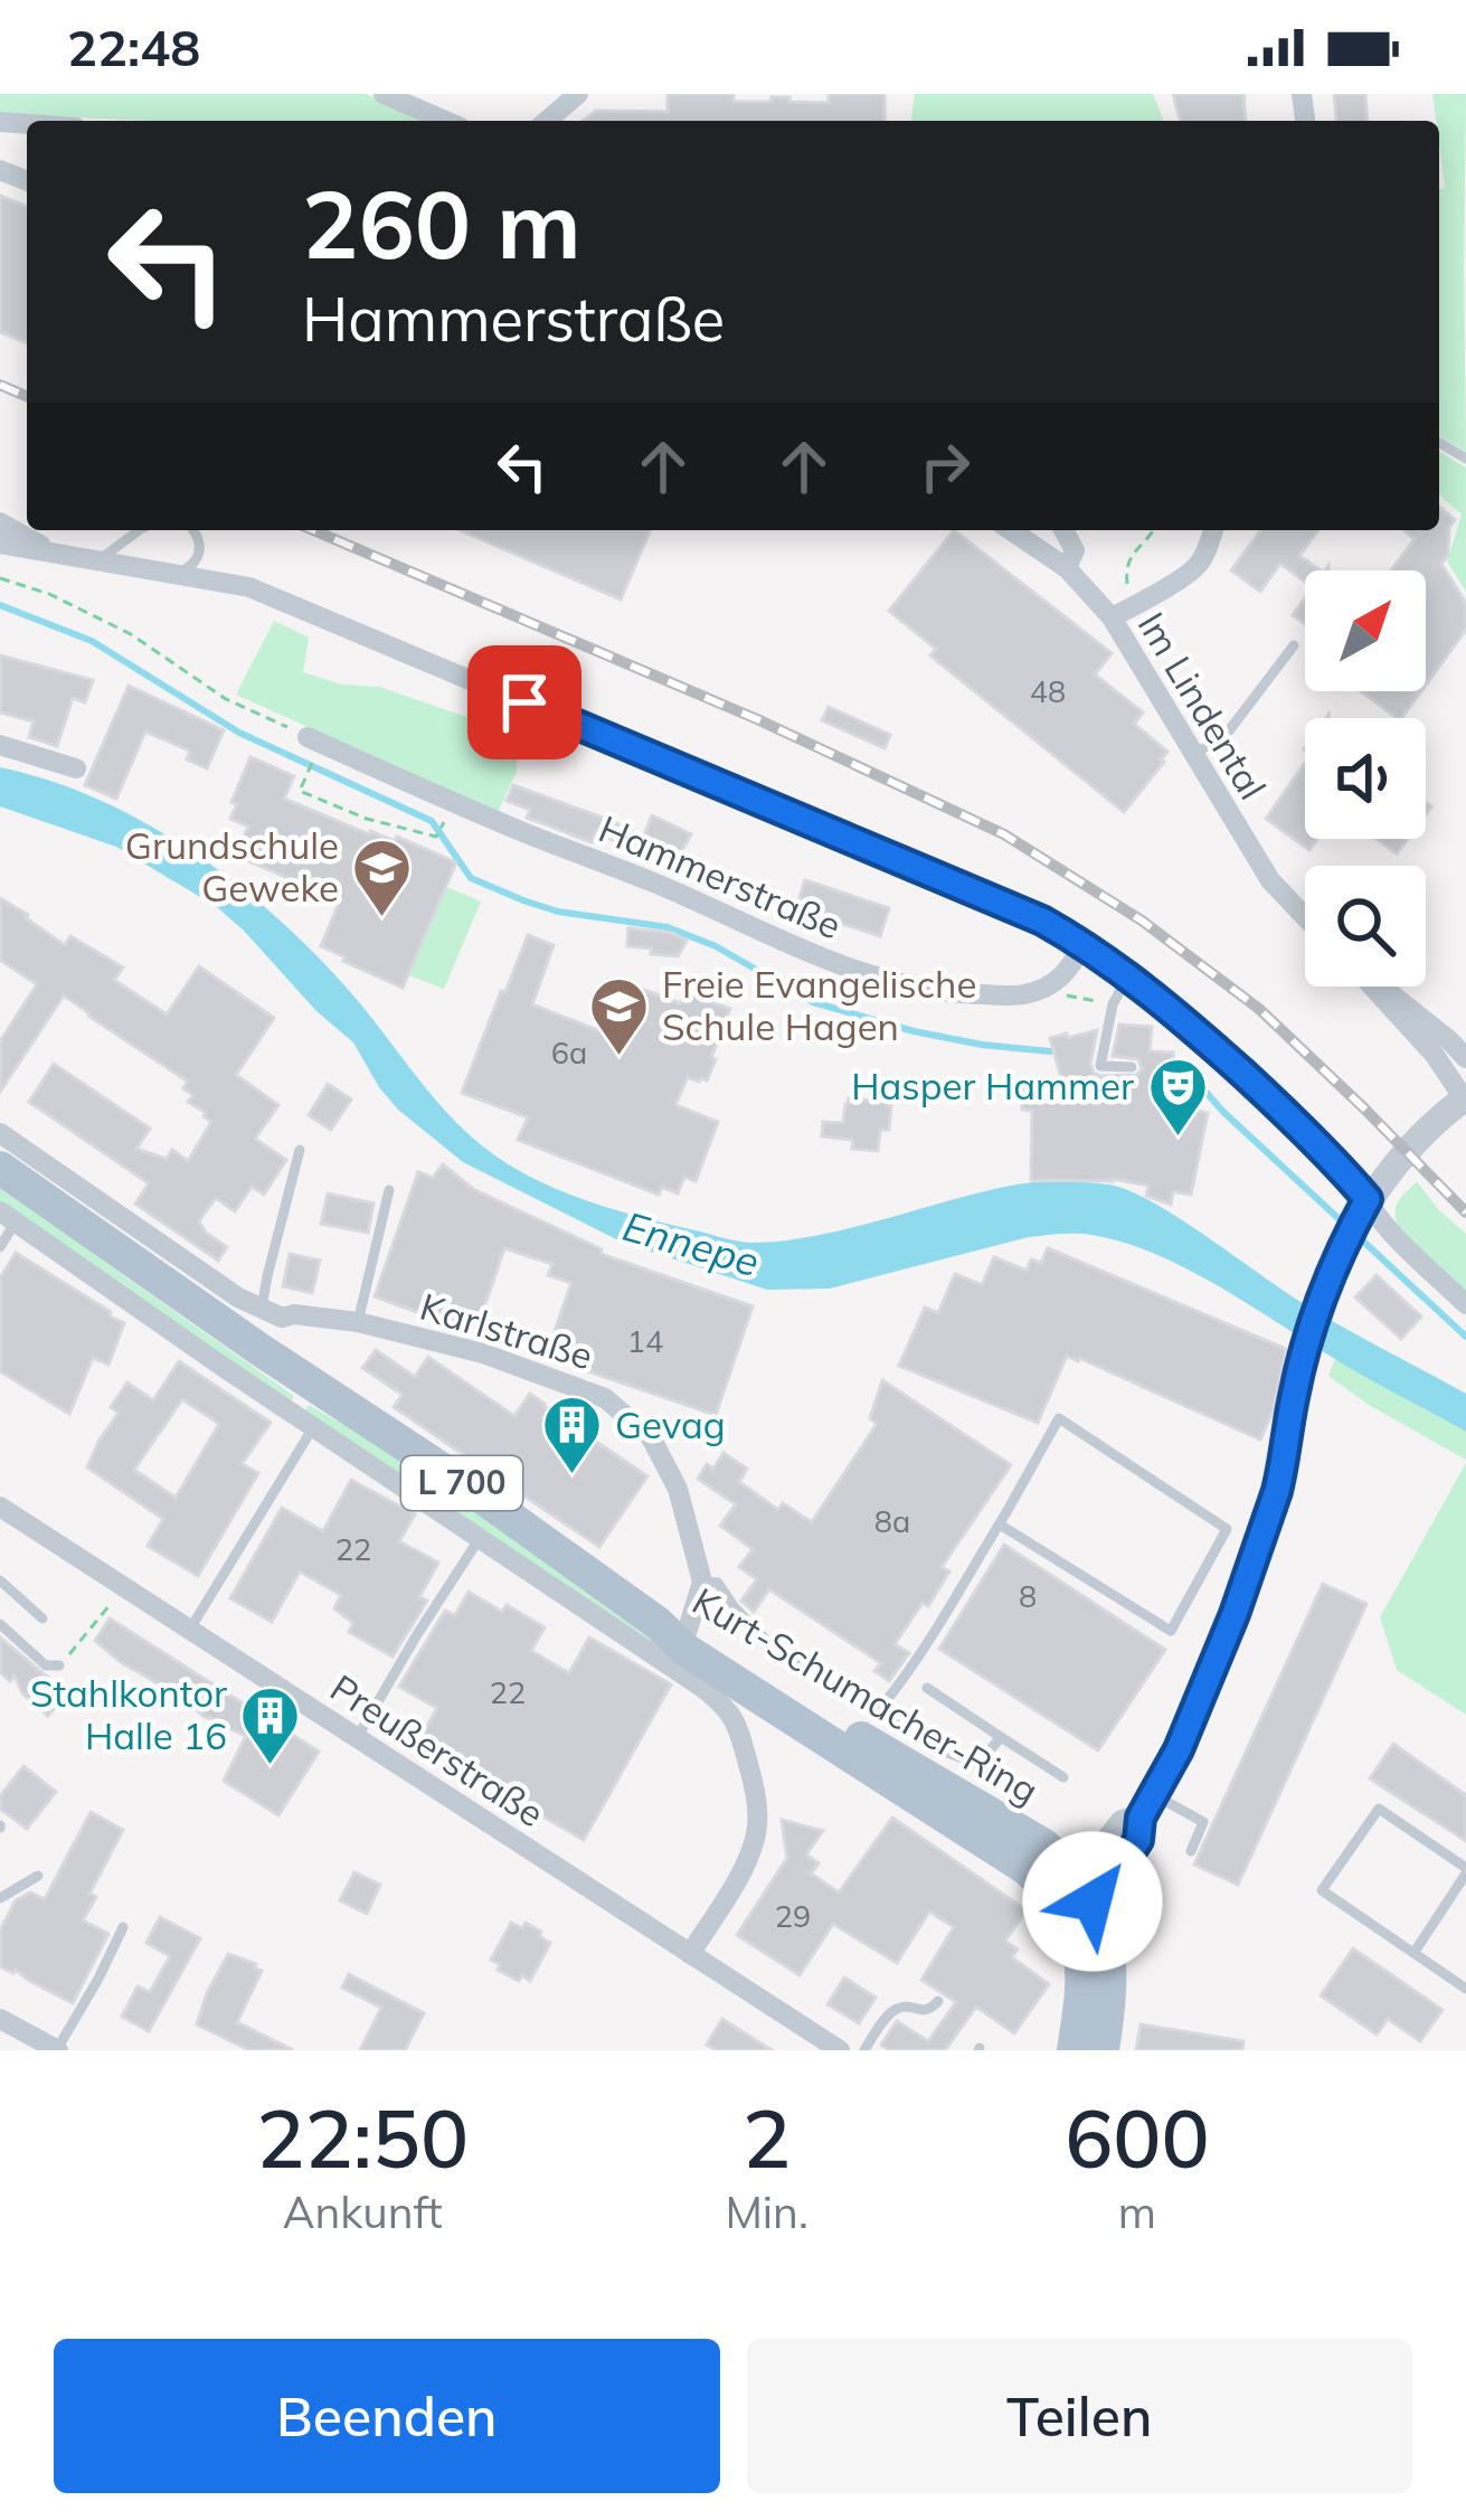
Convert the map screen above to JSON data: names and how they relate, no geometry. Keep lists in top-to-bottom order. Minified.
{"streets":{"main road":["L 700","Kurt-Schumacher-Ring"],"street":["Im Lindental","Hammerstraße","Karlstraße","Preußerstraße"]},"crossings":[["L 700","Kurt-Schumacher-Ring"]],"water":["Ennepe"],"places":{"school or university":["Grundschule Geweke","Freie Evangelische Schule Hagen"],"theatre":["Hasper Hammer"],"building":["Gevag","Stahlkontor Halle 16"]},"house_numbers":["48","6a","14","8a","22","8","22","29"],"north":"top right","page":{"status":"22:48","turn":["260 m","Hammerstraße"],"eta":["22:50","Ankunft","2","Min.","600","m"],"buttons":["Beenden","Teilen"]}}
